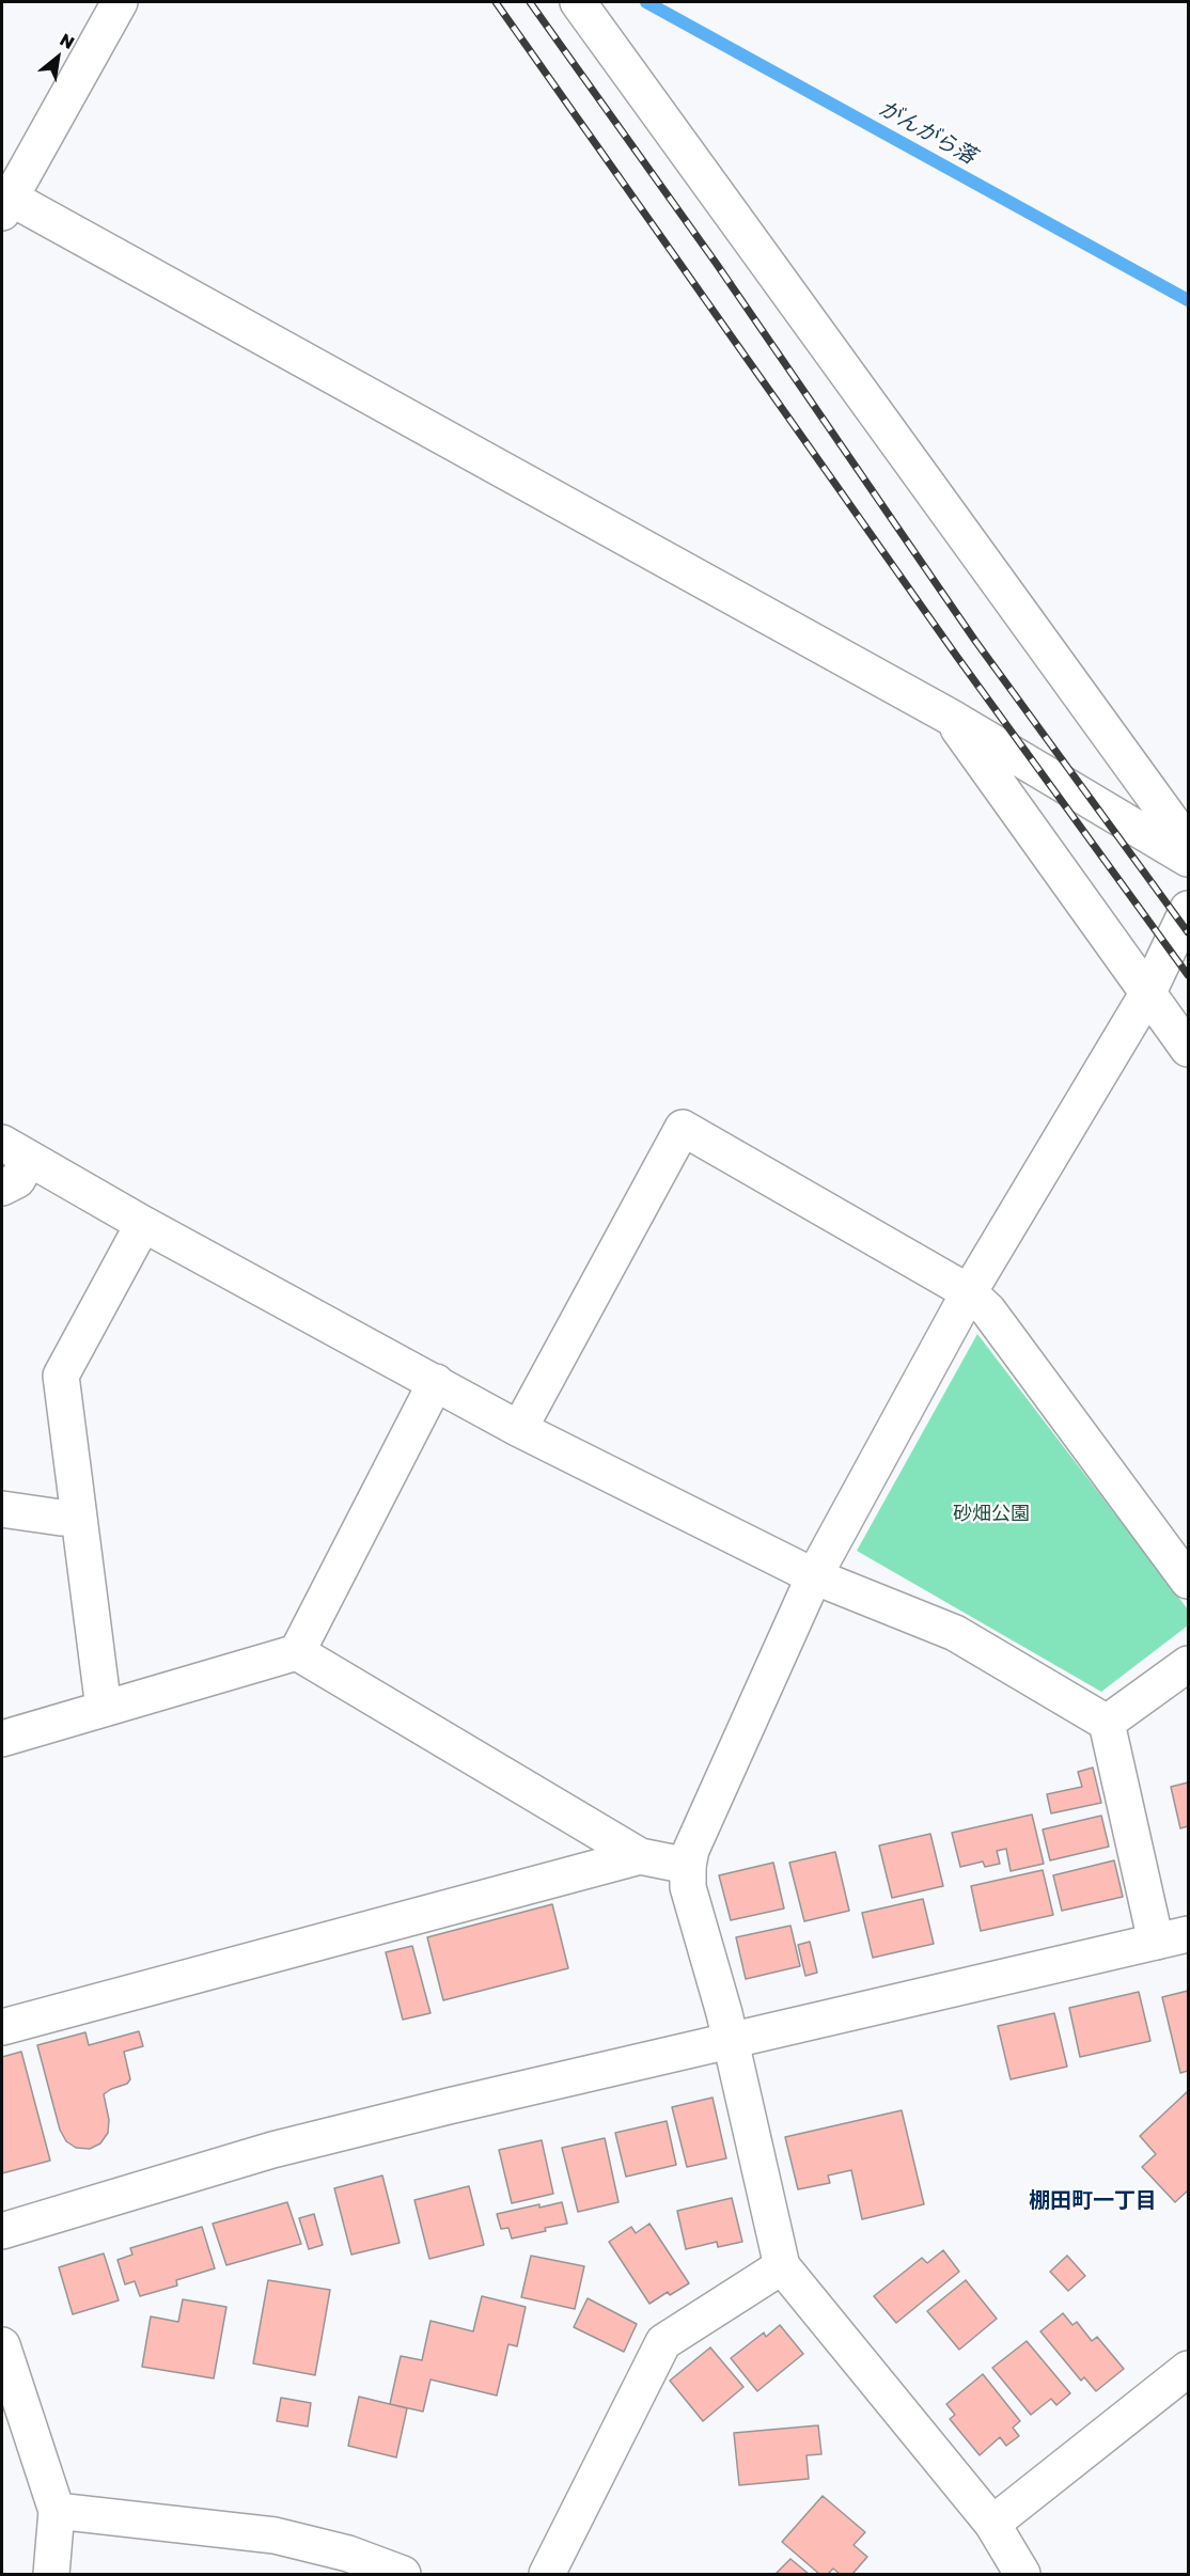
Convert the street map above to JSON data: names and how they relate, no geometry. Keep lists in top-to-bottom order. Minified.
{"districts":["棚田町一丁目"],"water":["がんがら落"],"parks":["砂畑公園"],"north":"top right"}
